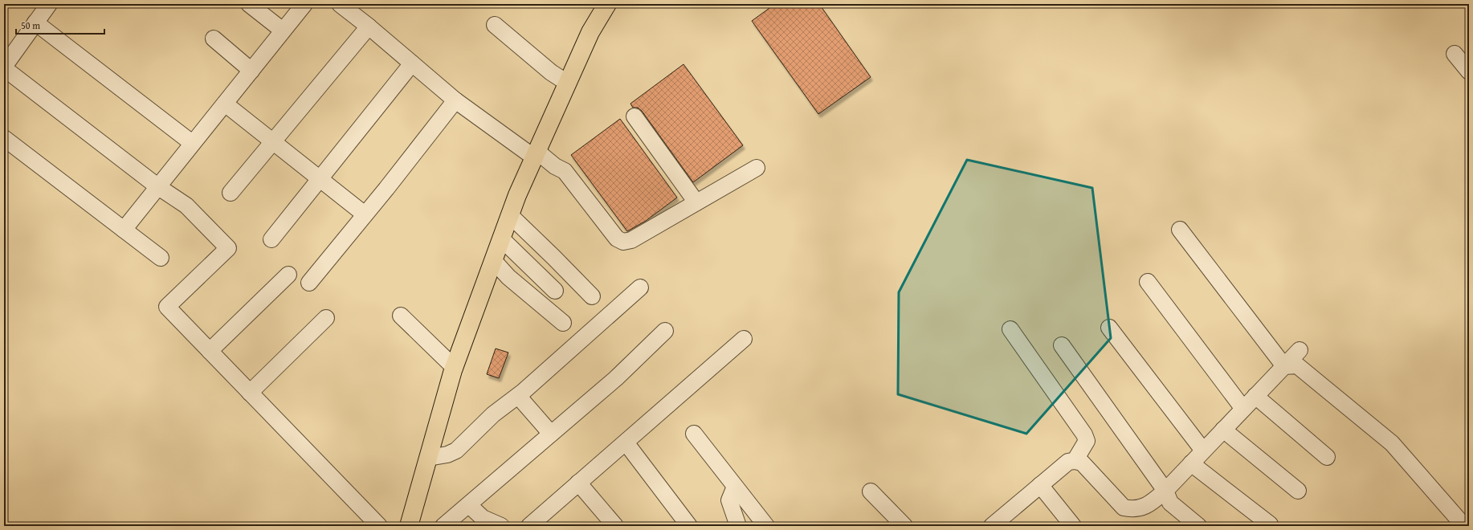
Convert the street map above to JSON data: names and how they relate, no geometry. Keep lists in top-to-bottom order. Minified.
{"scale_bar":"50 m"}
